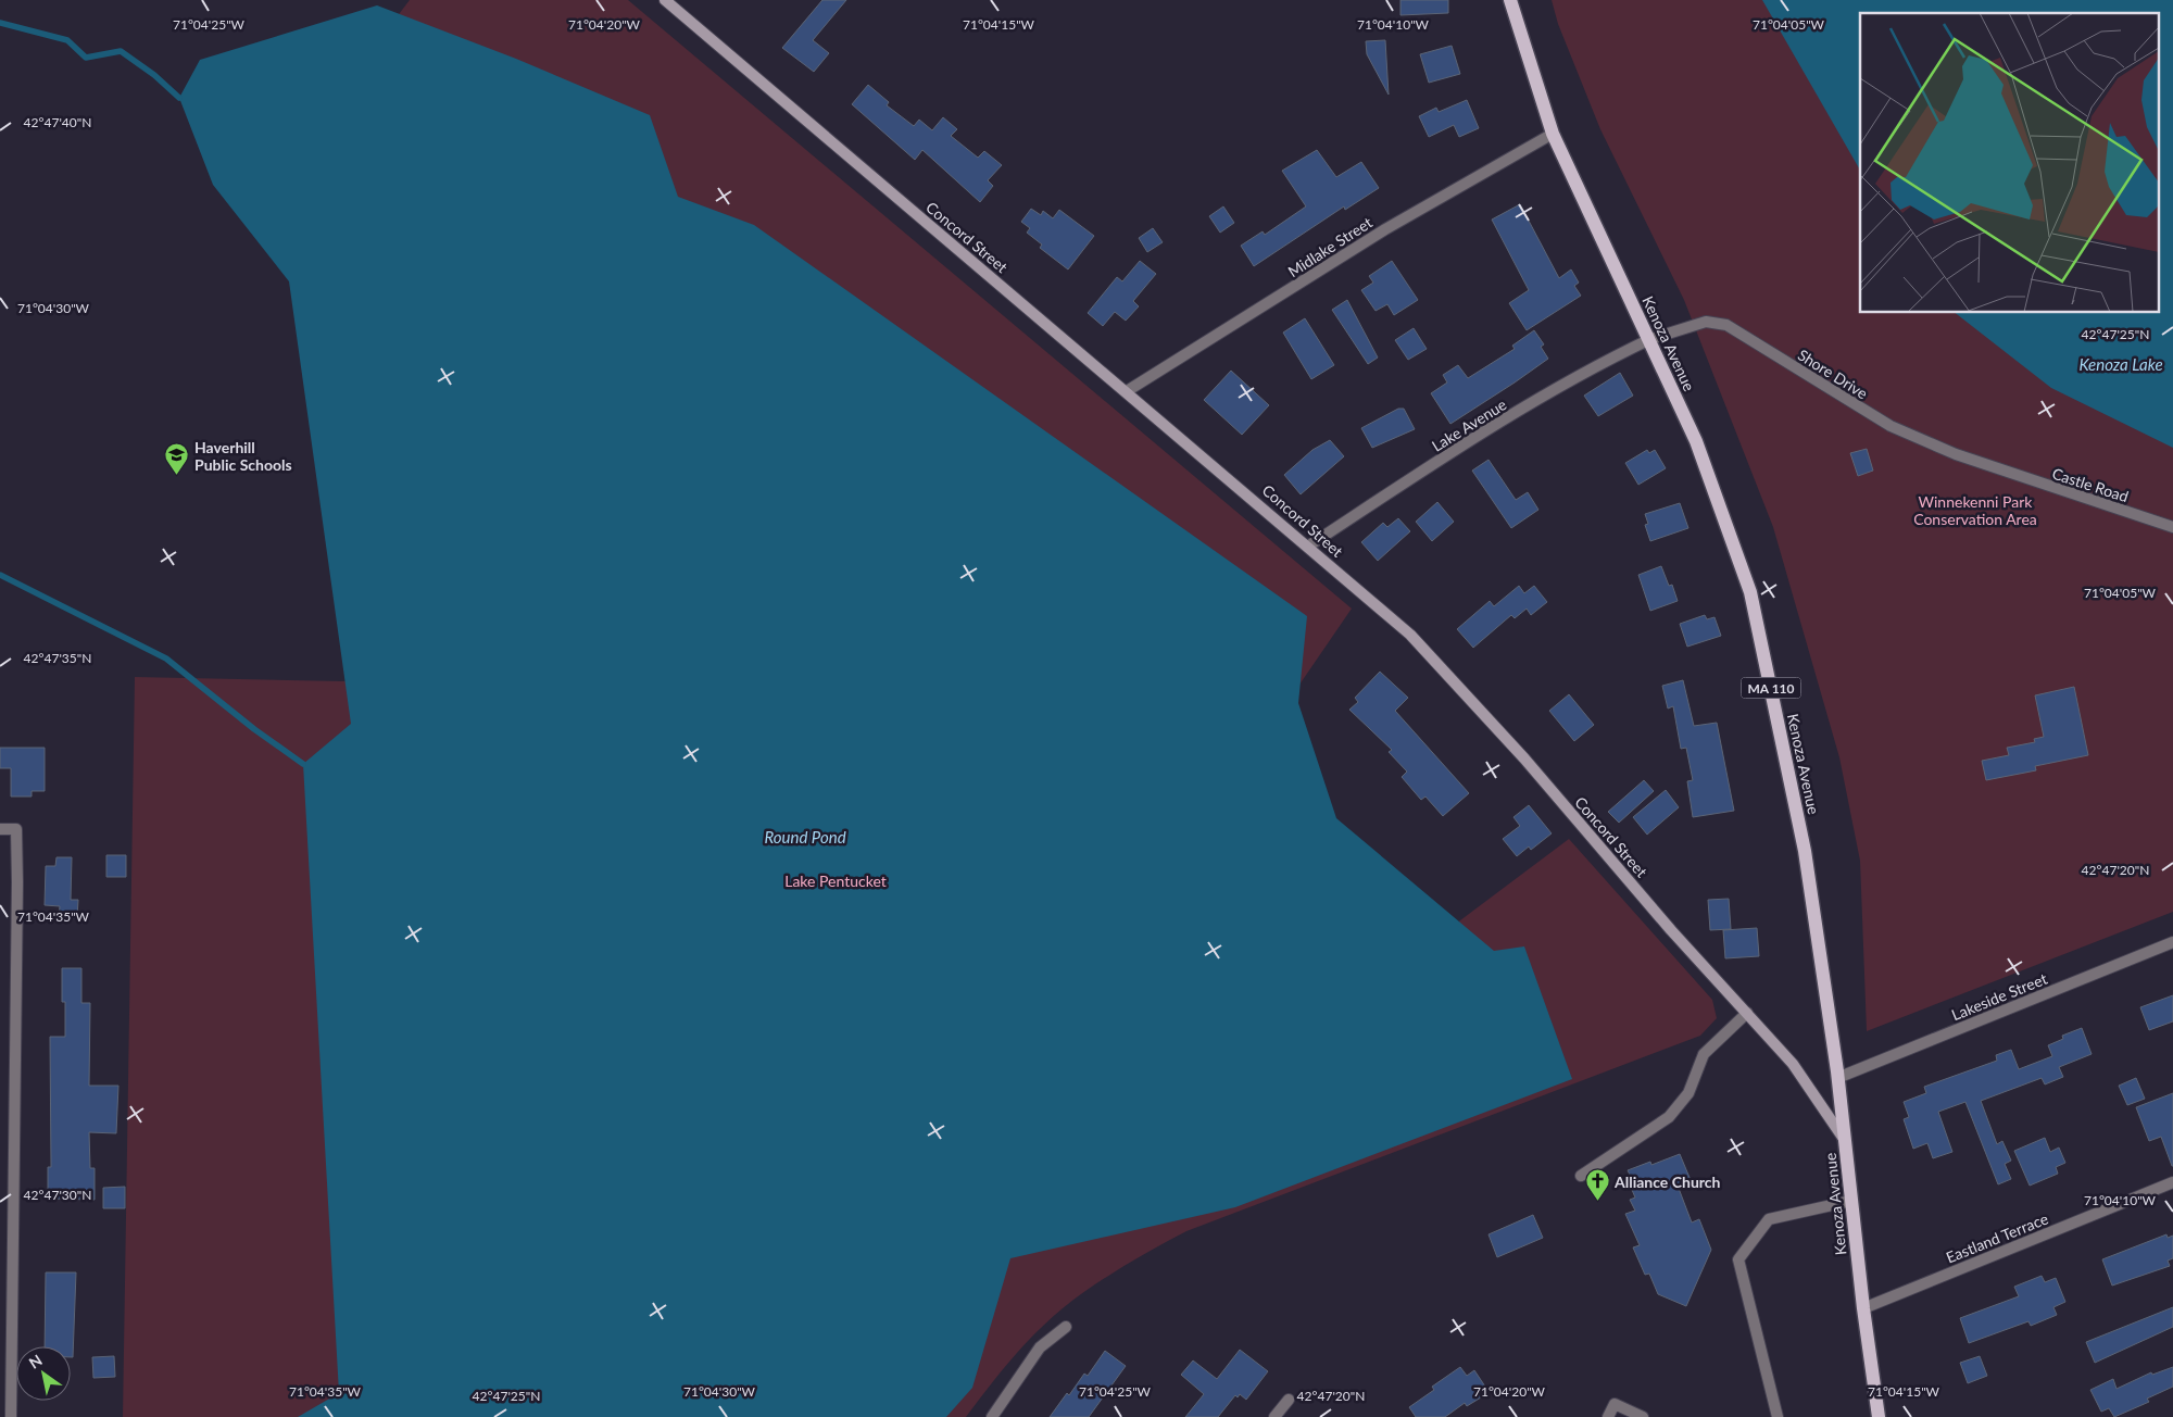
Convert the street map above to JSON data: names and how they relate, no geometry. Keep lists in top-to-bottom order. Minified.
{"streets":{"main road":["Concord Street","Kenoza Avenue","MA 110"],"street":["Midlake Street","Shore Drive","Lake Avenue","Castle Road","Lakeside Street","Eastland Terrace"]},"crossings":[["Concord Street","Midlake Street"],["Concord Street","Kenoza Avenue"],["Concord Street","Lake Avenue"],["Midlake Street","Kenoza Avenue"],["Kenoza Avenue","Shore Drive"],["Kenoza Avenue","Lake Avenue"],["Kenoza Avenue","Lakeside Street"],["Kenoza Avenue","Eastland Terrace"],["Shore Drive","Lake Avenue"],["Shore Drive","Castle Road"]],"water":["Kenoza Lake","Round Pond"],"parks":["Winnekenni Park Conservation Area","Lake Pentucket"],"places":{"school or university":["Haverhill Public Schools"],"church":["Alliance Church"]},"north":"top left","coordinates":["71°04'25\"W","71°04'20\"W","71°04'15\"W","71°04'10\"W","71°04'05\"W","42°47'40\"N","71°04'30\"W","42°47'25\"N","42°47'35\"N","42°47'20\"N","71°04'35\"W","42°47'30\"N"]}
